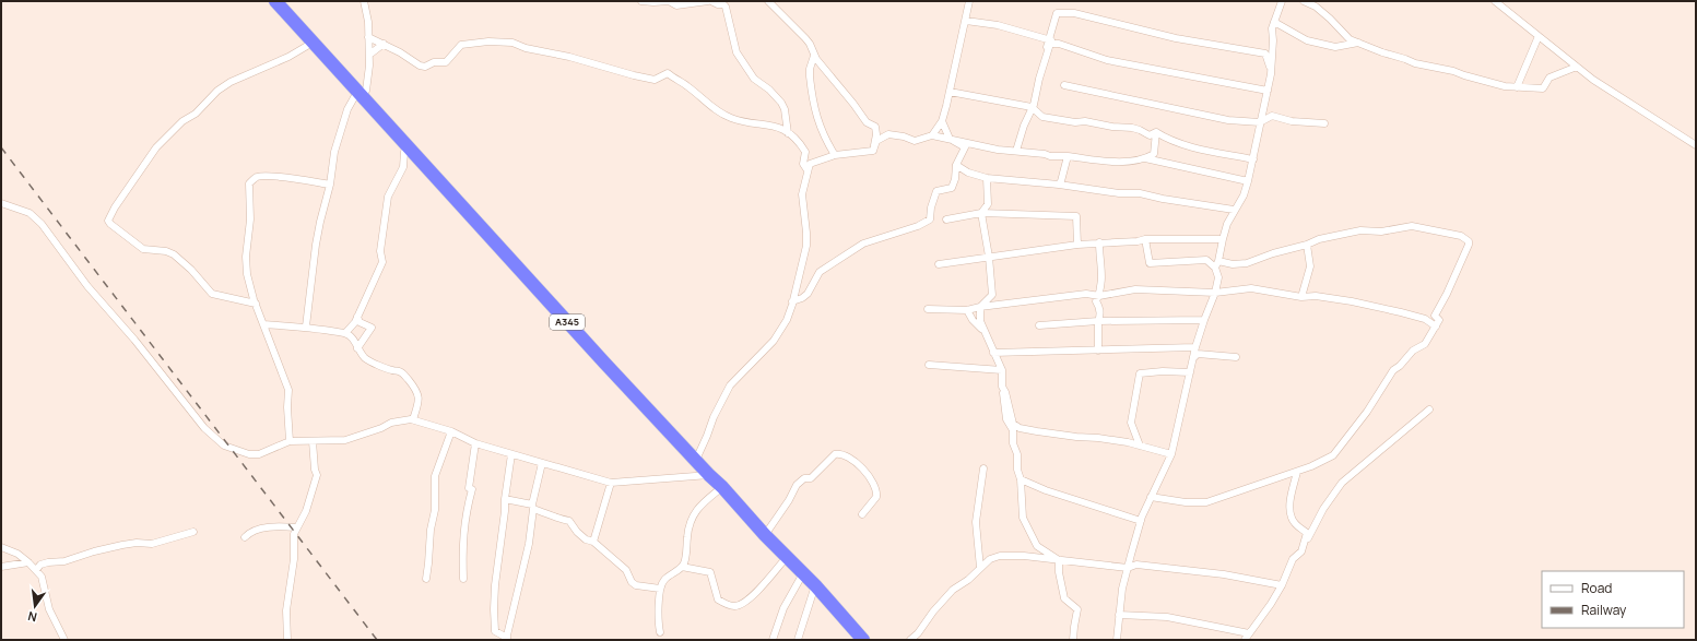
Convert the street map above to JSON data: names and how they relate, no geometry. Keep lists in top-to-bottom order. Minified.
{"streets":{"highway":["A345"]},"legend":["Road","Railway"],"north":"bottom"}
